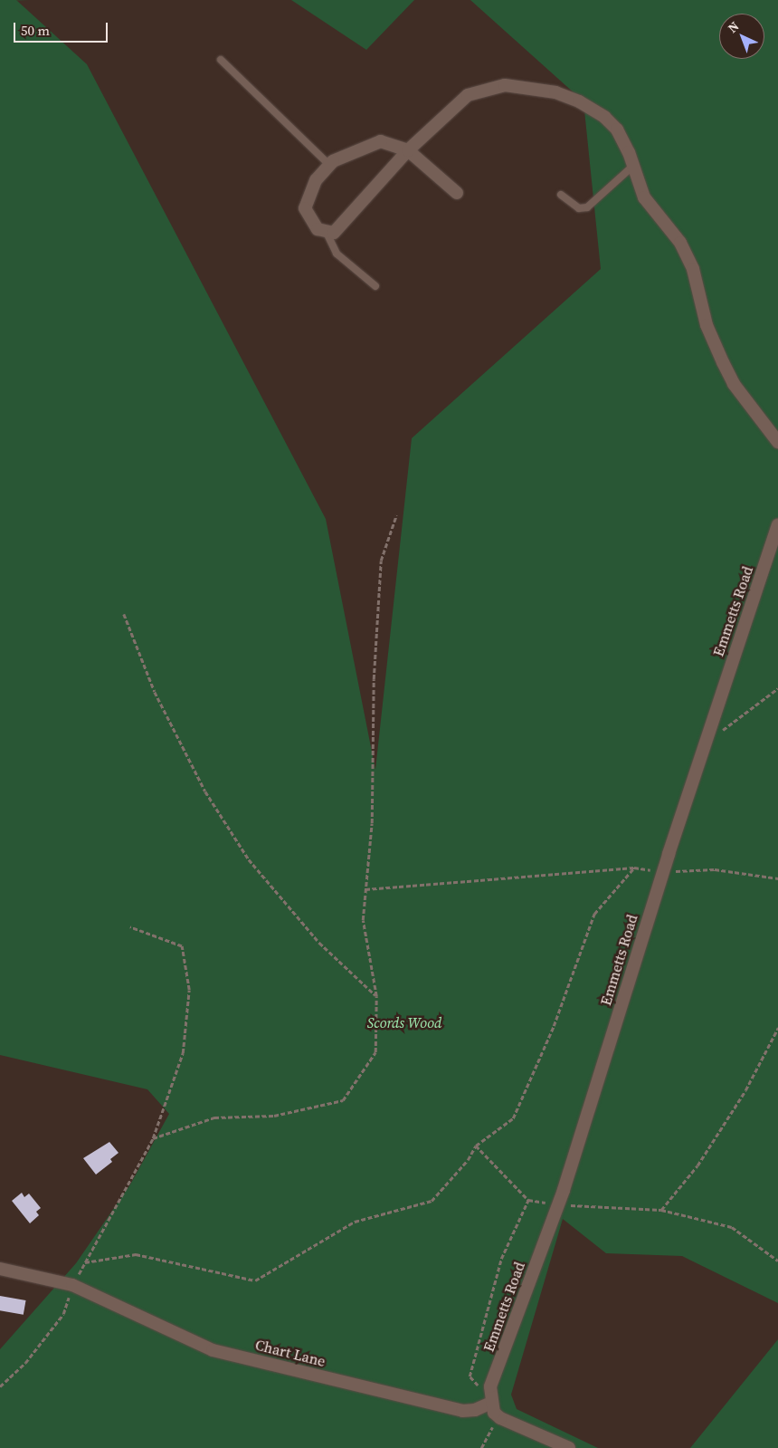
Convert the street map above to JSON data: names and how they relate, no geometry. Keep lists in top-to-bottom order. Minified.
{"streets":{"street":["Emmetts Road","Chart Lane"]},"crossings":[["Emmetts Road","Chart Lane"]],"parks":["Scords Wood"],"scale_bar":"50 m","north":"top left"}
